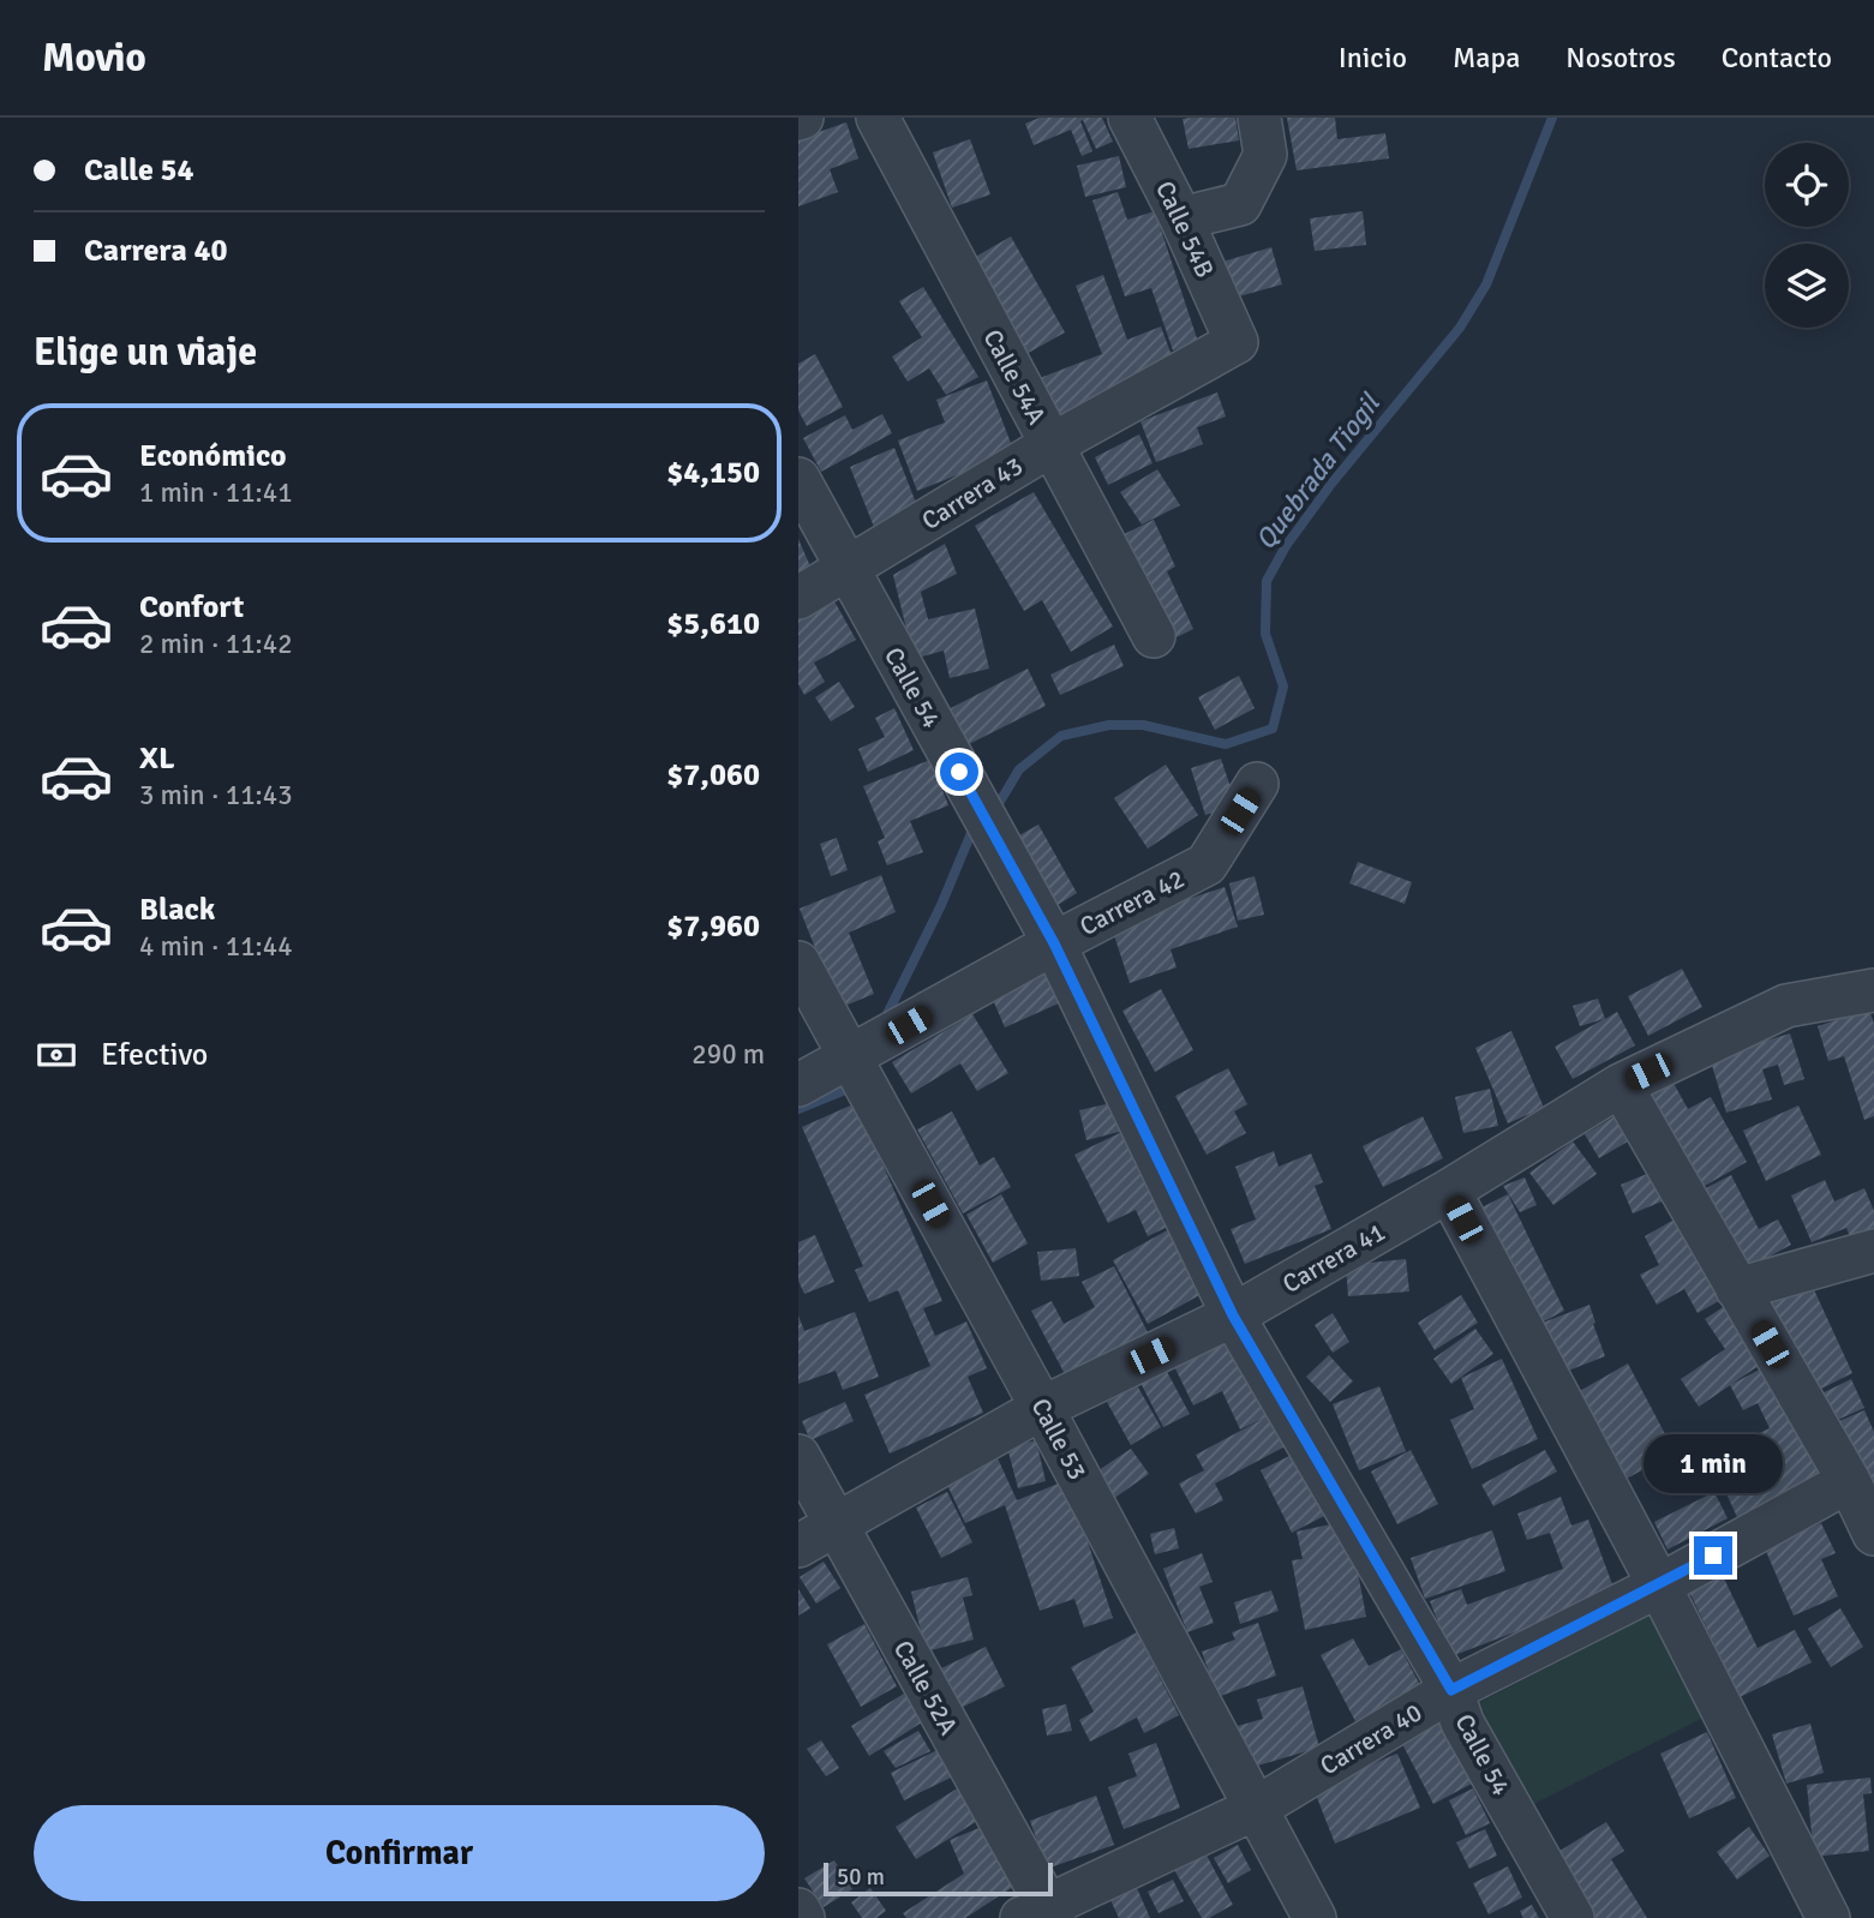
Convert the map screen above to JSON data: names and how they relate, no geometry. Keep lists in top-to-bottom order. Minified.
{"streets":{"street":["Calle 54B","Calle 54A","Carrera 43","Calle 54","Carrera 42","Carrera 41","Calle 53","Calle 52A","Carrera 40"]},"crossings":[["Calle 54B","Carrera 43"],["Calle 54A","Carrera 43"],["Carrera 43","Calle 54"],["Calle 54","Carrera 42"],["Calle 54","Carrera 41"],["Calle 54","Carrera 40"],["Carrera 42","Calle 53"],["Carrera 41","Calle 53"],["Carrera 41","Calle 52A"],["Calle 53","Carrera 40"],["Calle 52A","Carrera 40"]],"water":["Quebrada Tiogil"],"scale_bar":"50 m","page":{"header":"Movio","nav":["Inicio","Mapa","Nosotros","Contacto"],"banner":["Calle 54","Carrera 40"],"heading":"Elige un viaje","list":[{"name":"Económico","note":"1 min · 11:41","value":"$4,150"},{"name":"Confort","note":"2 min · 11:42","value":"$5,610"},{"name":"XL","note":"3 min · 11:43","value":"$7,060"},{"name":"Black","note":"4 min · 11:44","value":"$7,960"}],"pay":["Efectivo","290 m"],"bubble":"1 min","buttons":"Confirmar","scale":"50 m"}}
